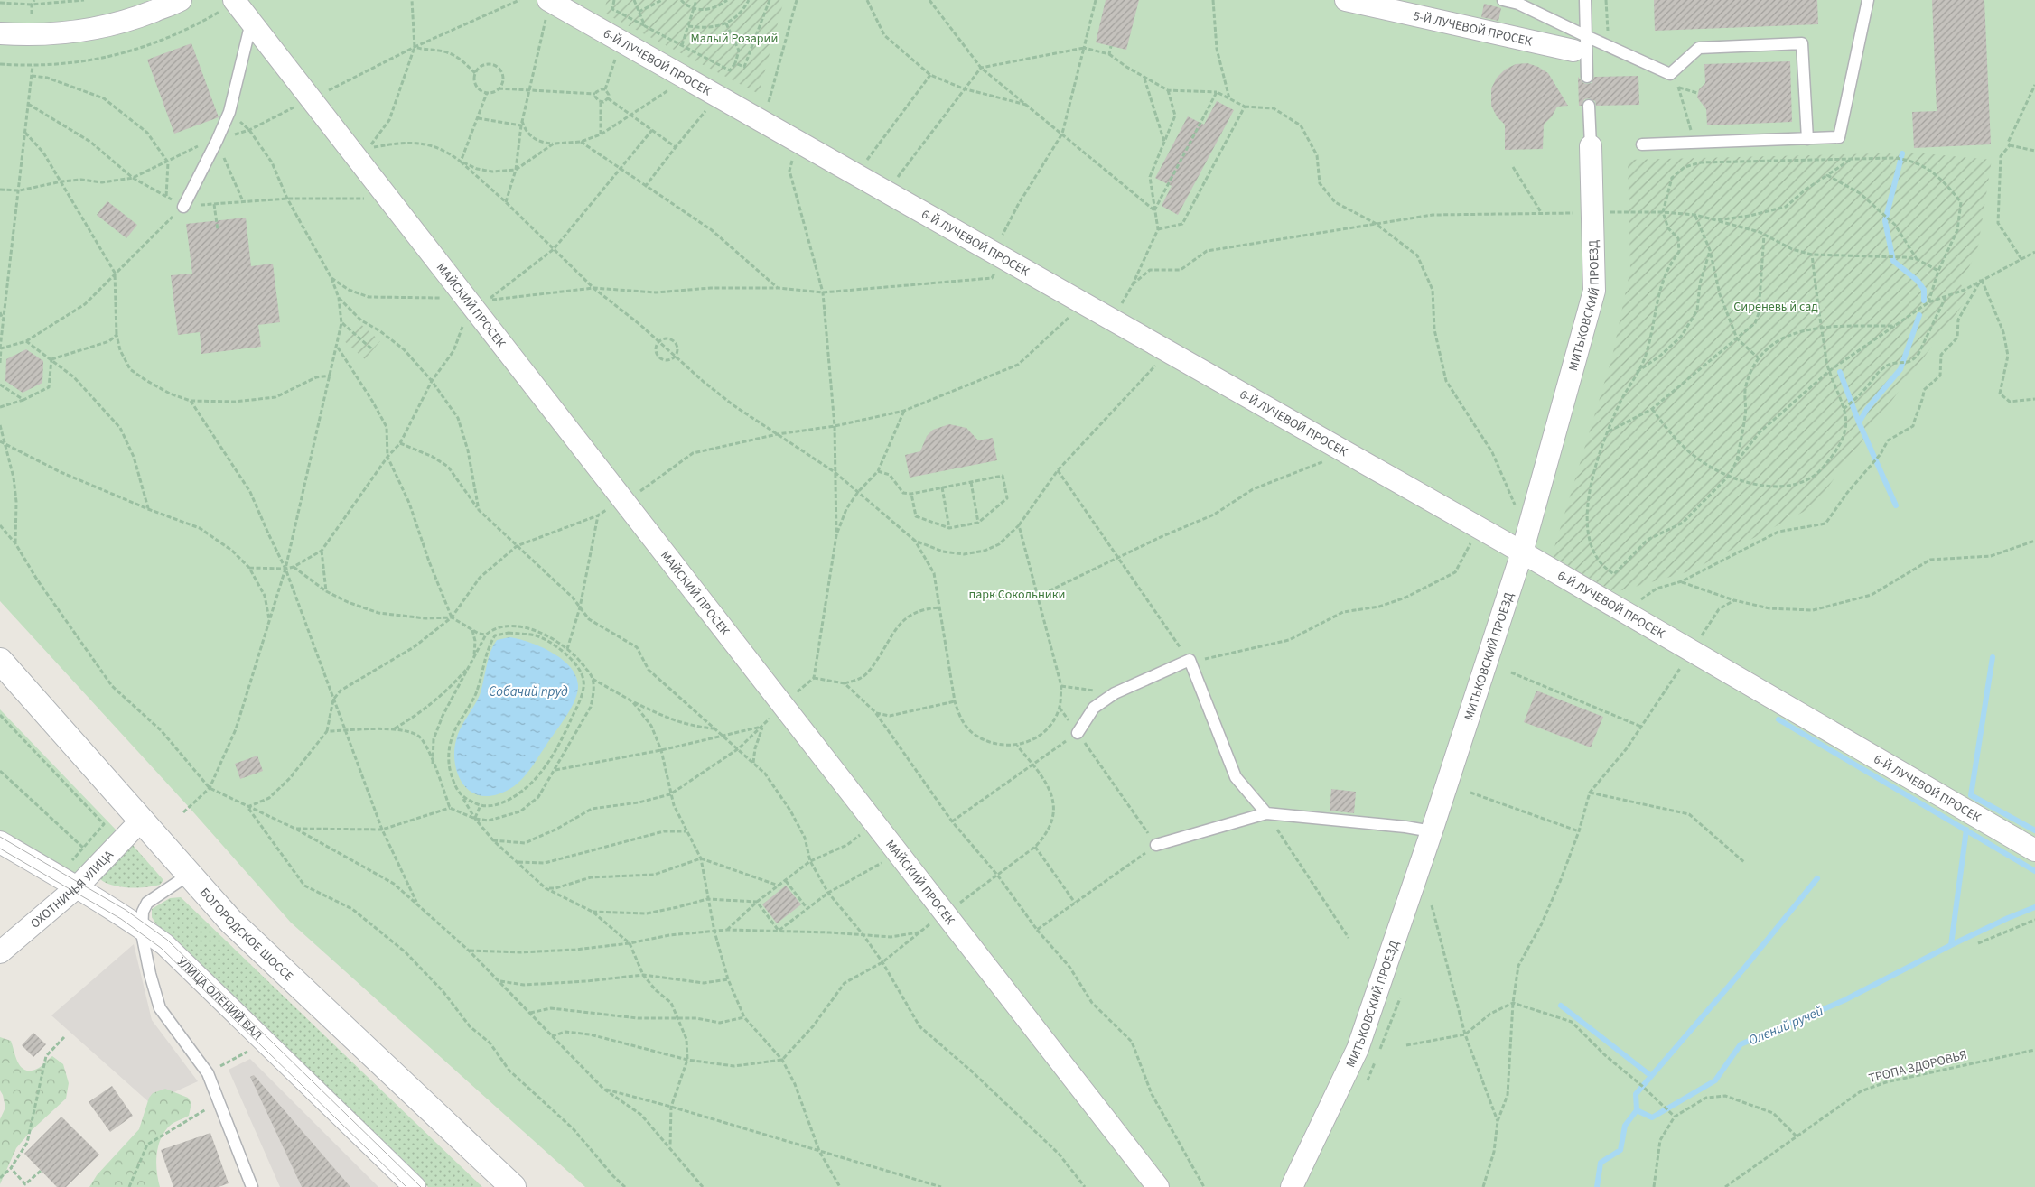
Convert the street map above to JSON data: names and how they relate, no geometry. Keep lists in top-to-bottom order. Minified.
{"streets":{"main road":["БОГОРОДСКОЕ ШОССЕ"],"street":["5-Й ЛУЧЕВОЙ ПРОСЕК","6-Й ЛУЧЕВОЙ ПРОСЕК","МАЙСКИЙ ПРОСЕК","МИТЬКОВСКИЙ ПРОЕЗД","ОХОТНИЧЬЯ УЛИЦА","УЛИЦА ОЛЕНИЙ ВАЛ"],"path":["ТРОПА ЗДОРОВЬЯ"]},"crossings":[["6-Й ЛУЧЕВОЙ ПРОСЕК","МИТЬКОВСКИЙ ПРОЕЗД"],["ОХОТНИЧЬЯ УЛИЦА","БОГОРОДСКОЕ ШОССЕ"],["ОХОТНИЧЬЯ УЛИЦА","УЛИЦА ОЛЕНИЙ ВАЛ"]],"water":["Собачий пруд","Олений ручей"],"parks":["Малый Розарий","Сиреневый сад","парк Сокольники"]}
